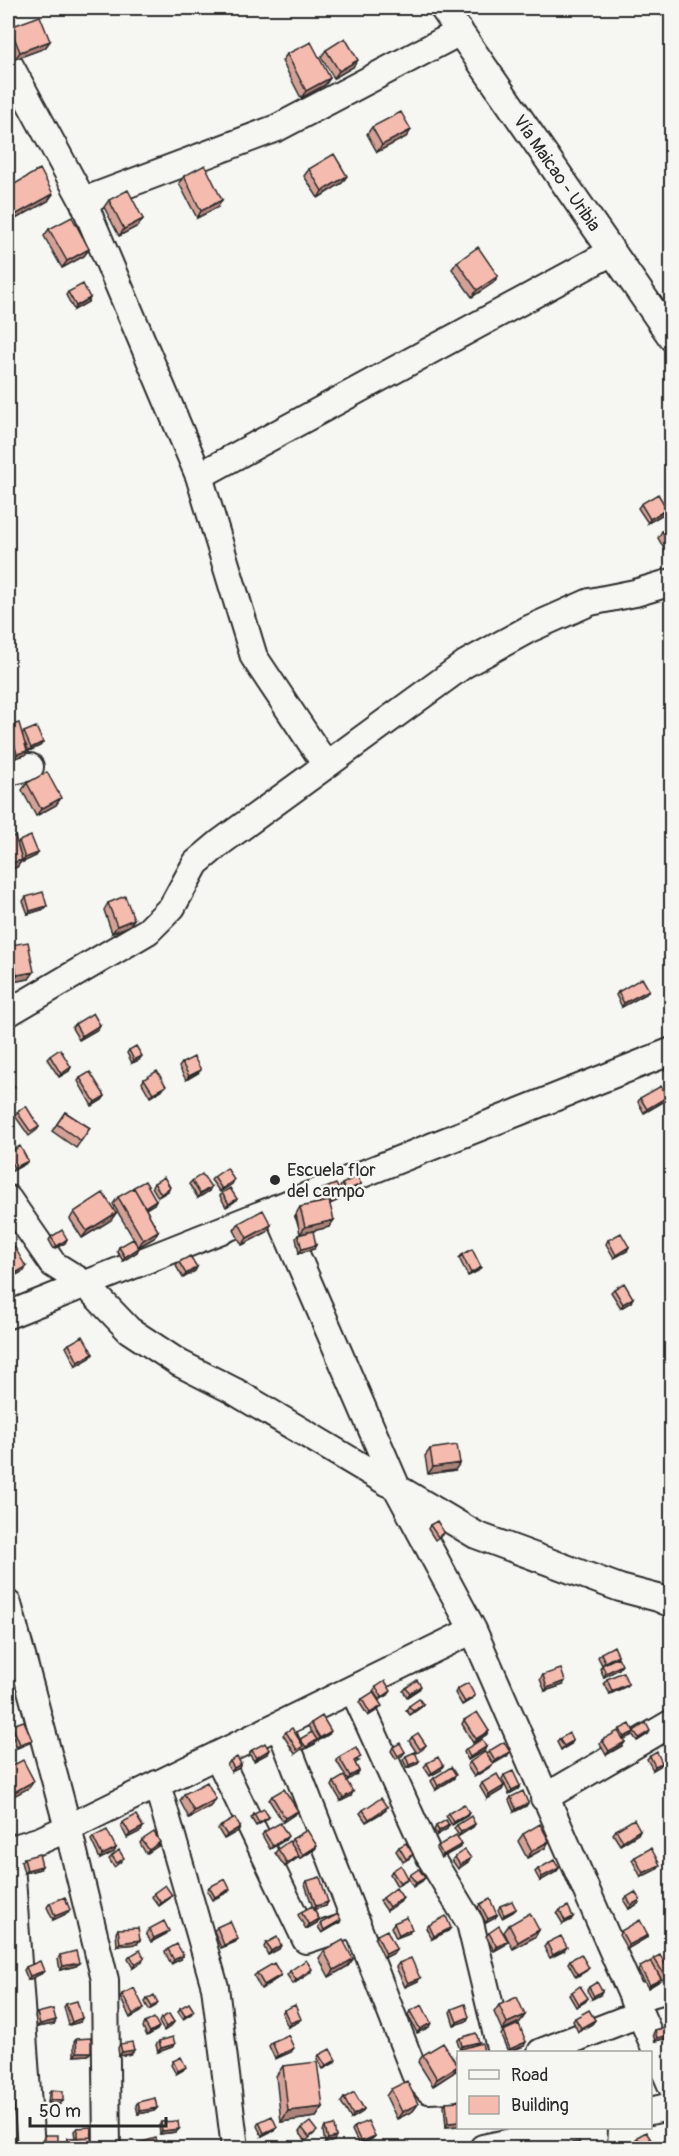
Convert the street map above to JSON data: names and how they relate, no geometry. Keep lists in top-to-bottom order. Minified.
{"streets":{"street":["Vía Maicao - Uribia"]},"places":["Escuela flor del campo"],"legend":["Road","Building"],"scale_bar":"50 m"}
